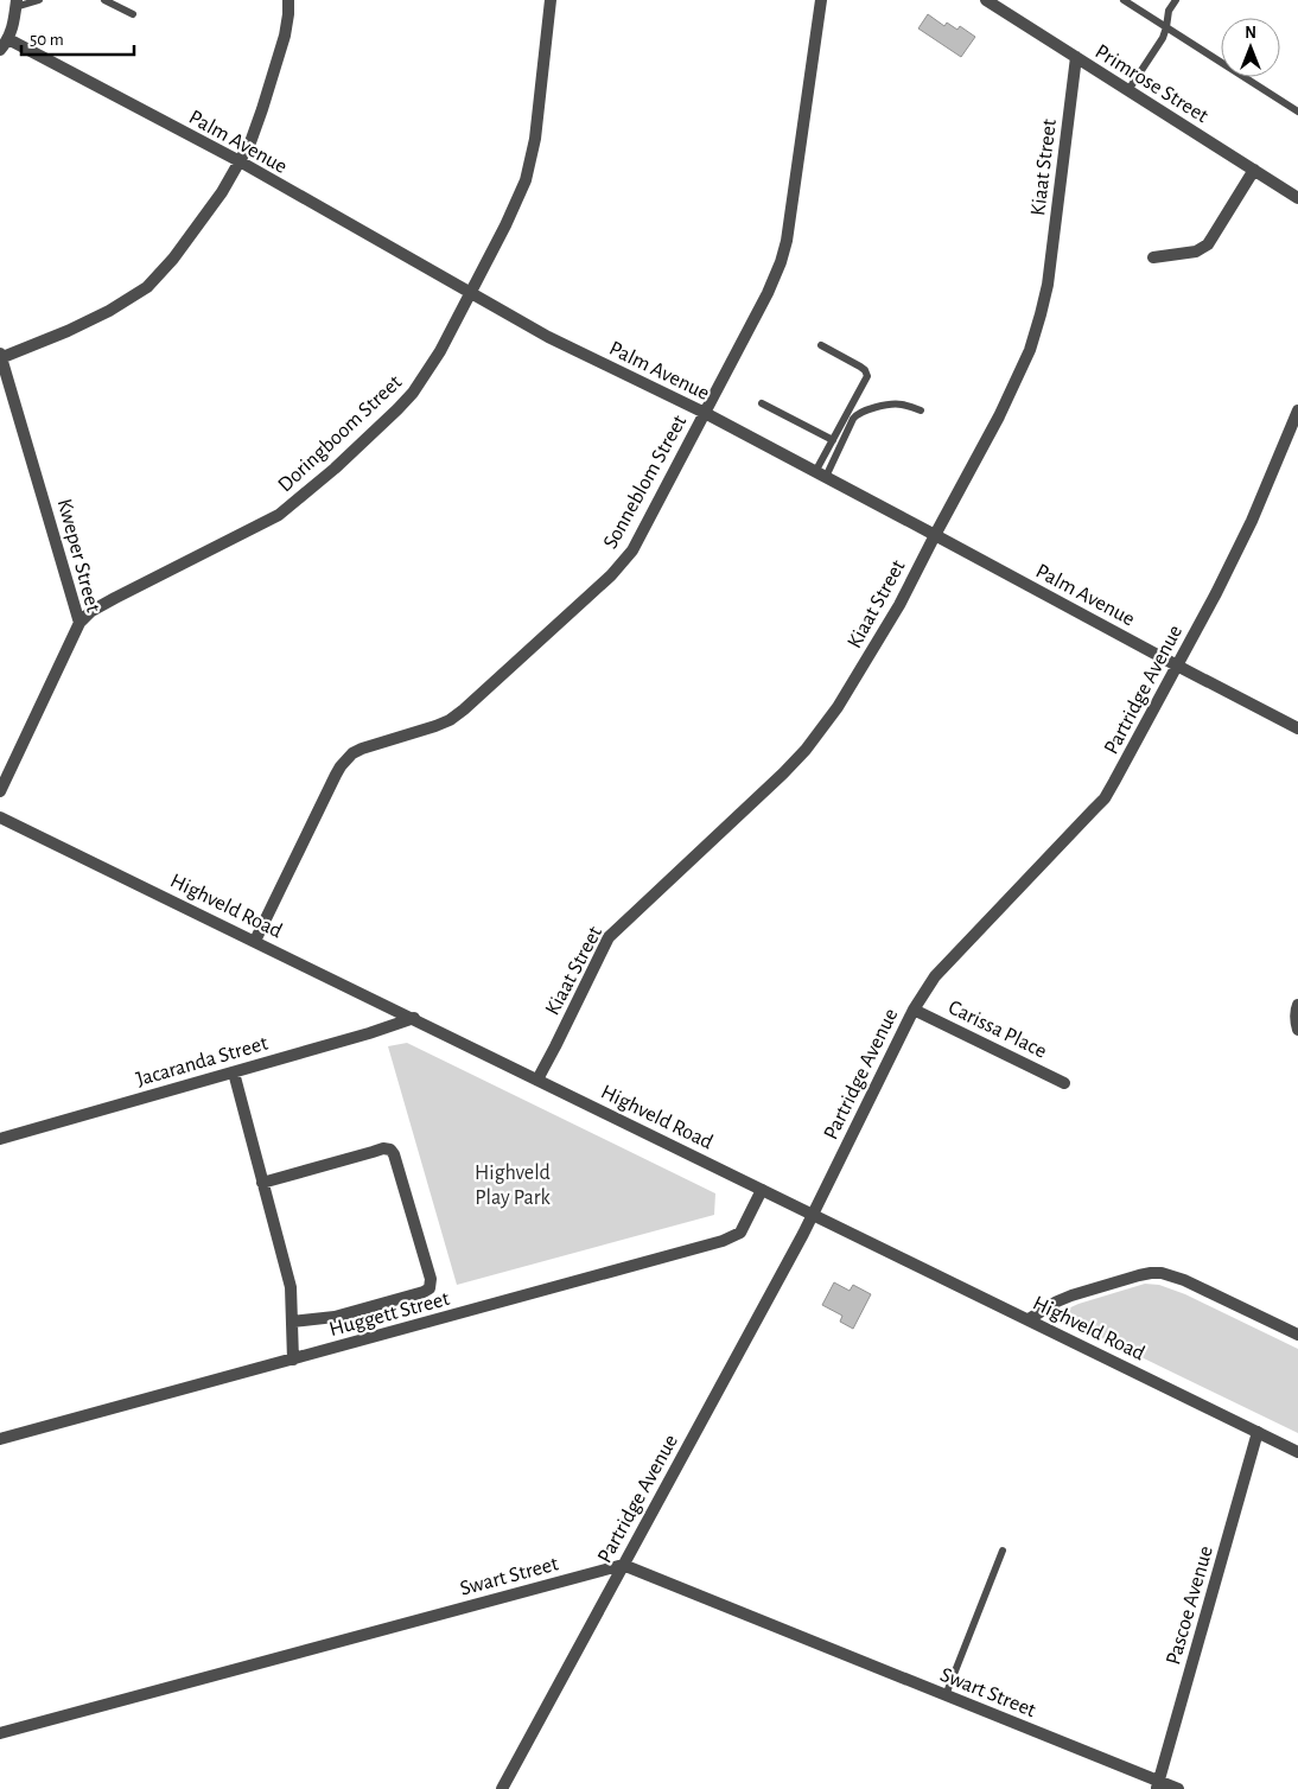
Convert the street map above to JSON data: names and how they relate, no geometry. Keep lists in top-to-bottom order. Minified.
{"streets":{"street":["Primrose Street","Palm Avenue","Kiaat Street","Doringboom Street","Sonneblom Street","Kweper Street","Partridge Avenue","Highveld Road","Carissa Place","Jacaranda Street","Huggett Street","Swart Street","Pascoe Avenue"]},"crossings":[["Primrose Street","Kiaat Street"],["Palm Avenue","Kiaat Street"],["Palm Avenue","Doringboom Street"],["Palm Avenue","Sonneblom Street"],["Palm Avenue","Partridge Avenue"],["Kiaat Street","Highveld Road"],["Doringboom Street","Kweper Street"],["Sonneblom Street","Highveld Road"],["Partridge Avenue","Highveld Road"],["Partridge Avenue","Carissa Place"],["Partridge Avenue","Swart Street"],["Highveld Road","Jacaranda Street"],["Highveld Road","Huggett Street"],["Highveld Road","Pascoe Avenue"],["Swart Street","Pascoe Avenue"]],"parks":["Highveld Play Park"],"scale_bar":"50 m","north":"top"}
